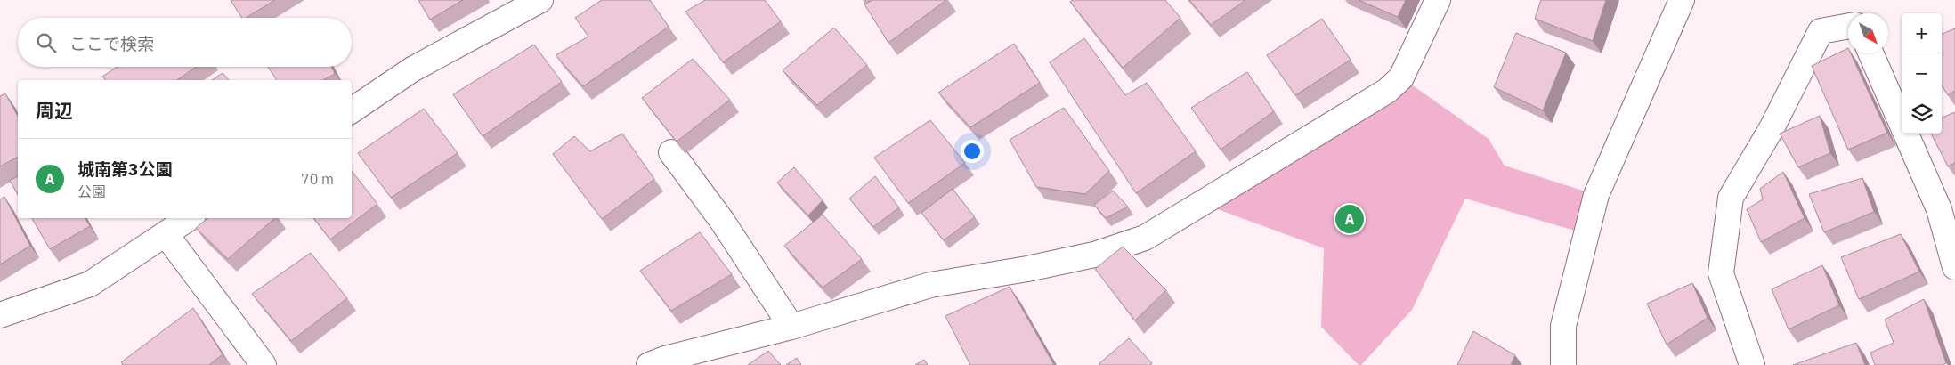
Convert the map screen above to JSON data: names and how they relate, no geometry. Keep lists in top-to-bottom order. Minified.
{"north":"bottom right","page":{"map_buttons":["+","−"],"search":"ここで検索","heading":"周辺","list":[{"mark":"A","name":"城南第3公園","note":"公園","value":"70 m"}],"pins":"A"}}
